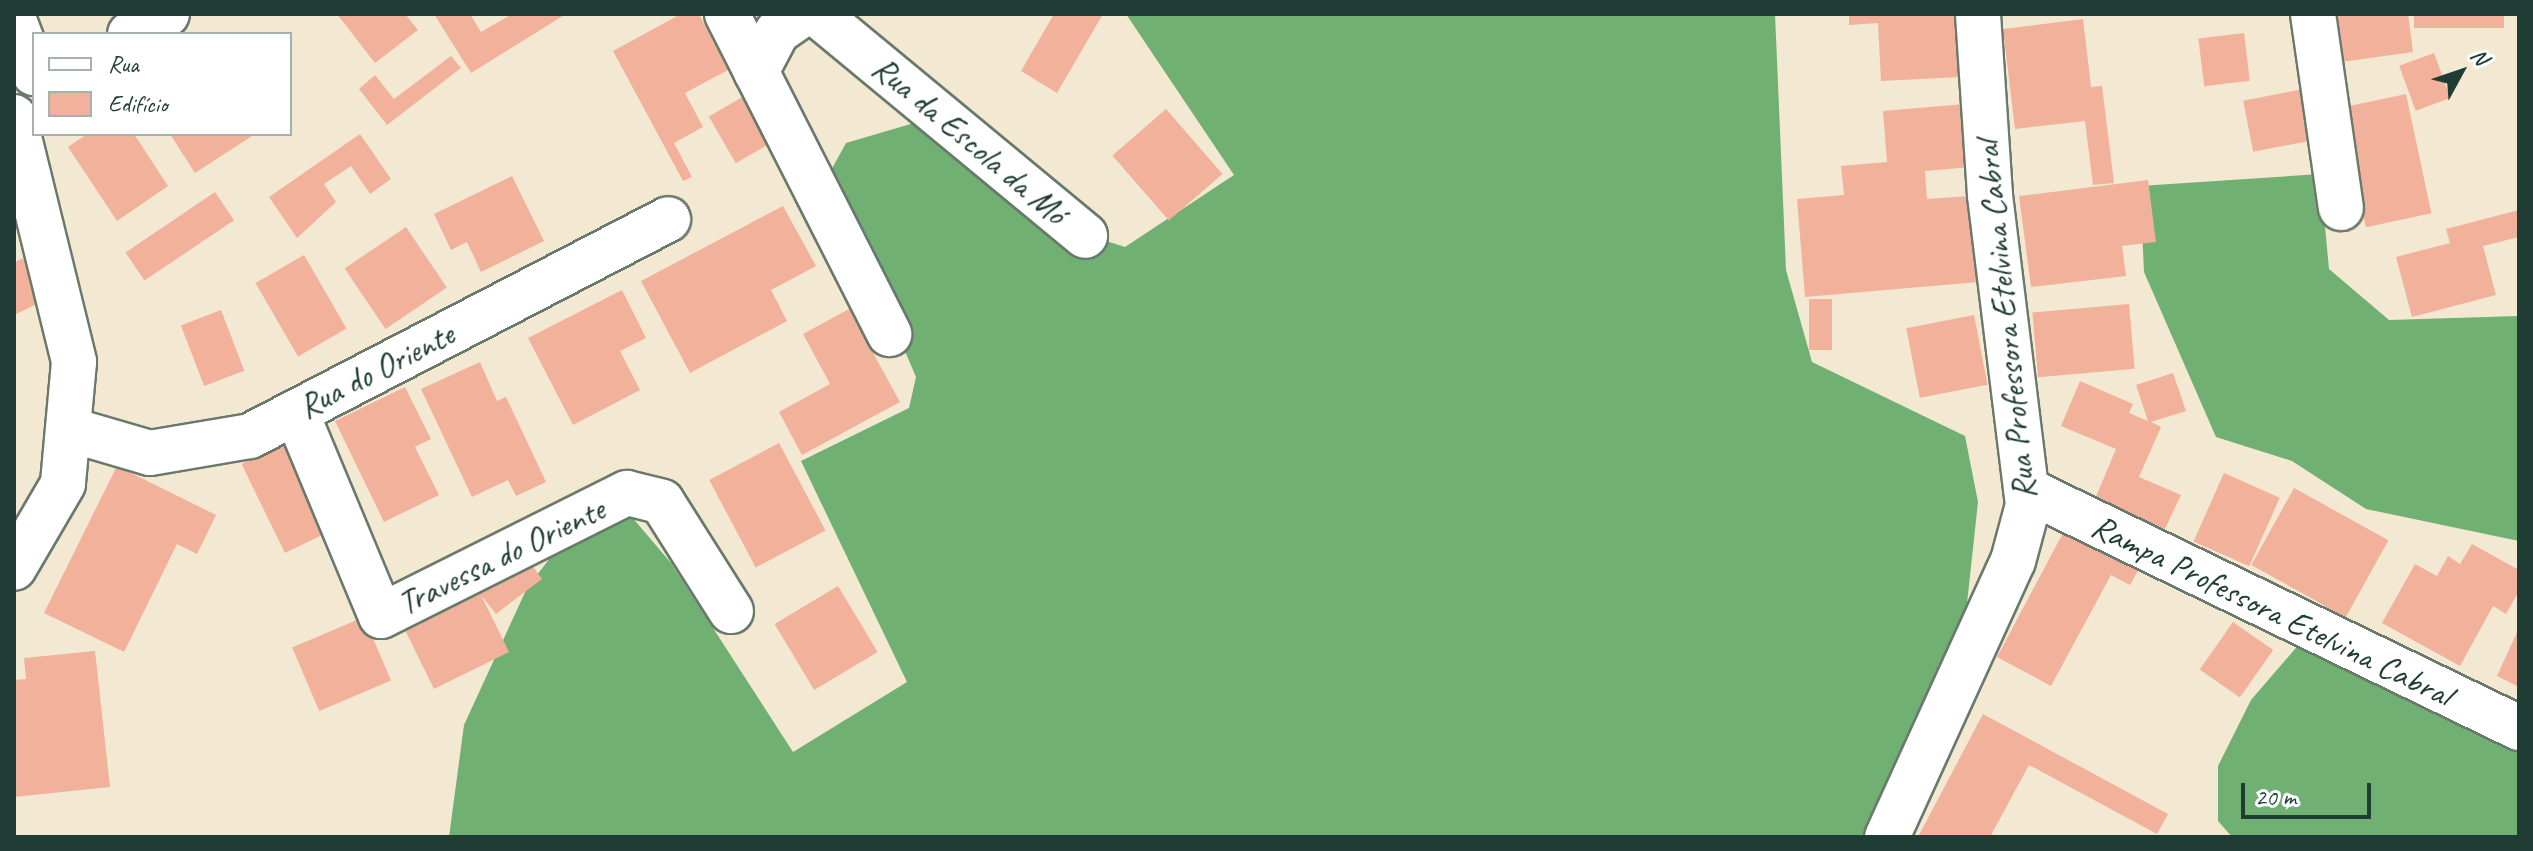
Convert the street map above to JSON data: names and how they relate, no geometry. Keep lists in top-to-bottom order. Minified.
{"streets":{"street":["Rua da Escola da Mó","Rua Professora Etelvina Cabral","Rua do Oriente","Travessa do Oriente","Rampa Professora Etelvina Cabral"]},"crossings":[["Rua Professora Etelvina Cabral","Rampa Professora Etelvina Cabral"],["Rua do Oriente","Travessa do Oriente"]],"legend":["Rua","Edifício"],"scale_bar":"20 m","north":"top right"}
